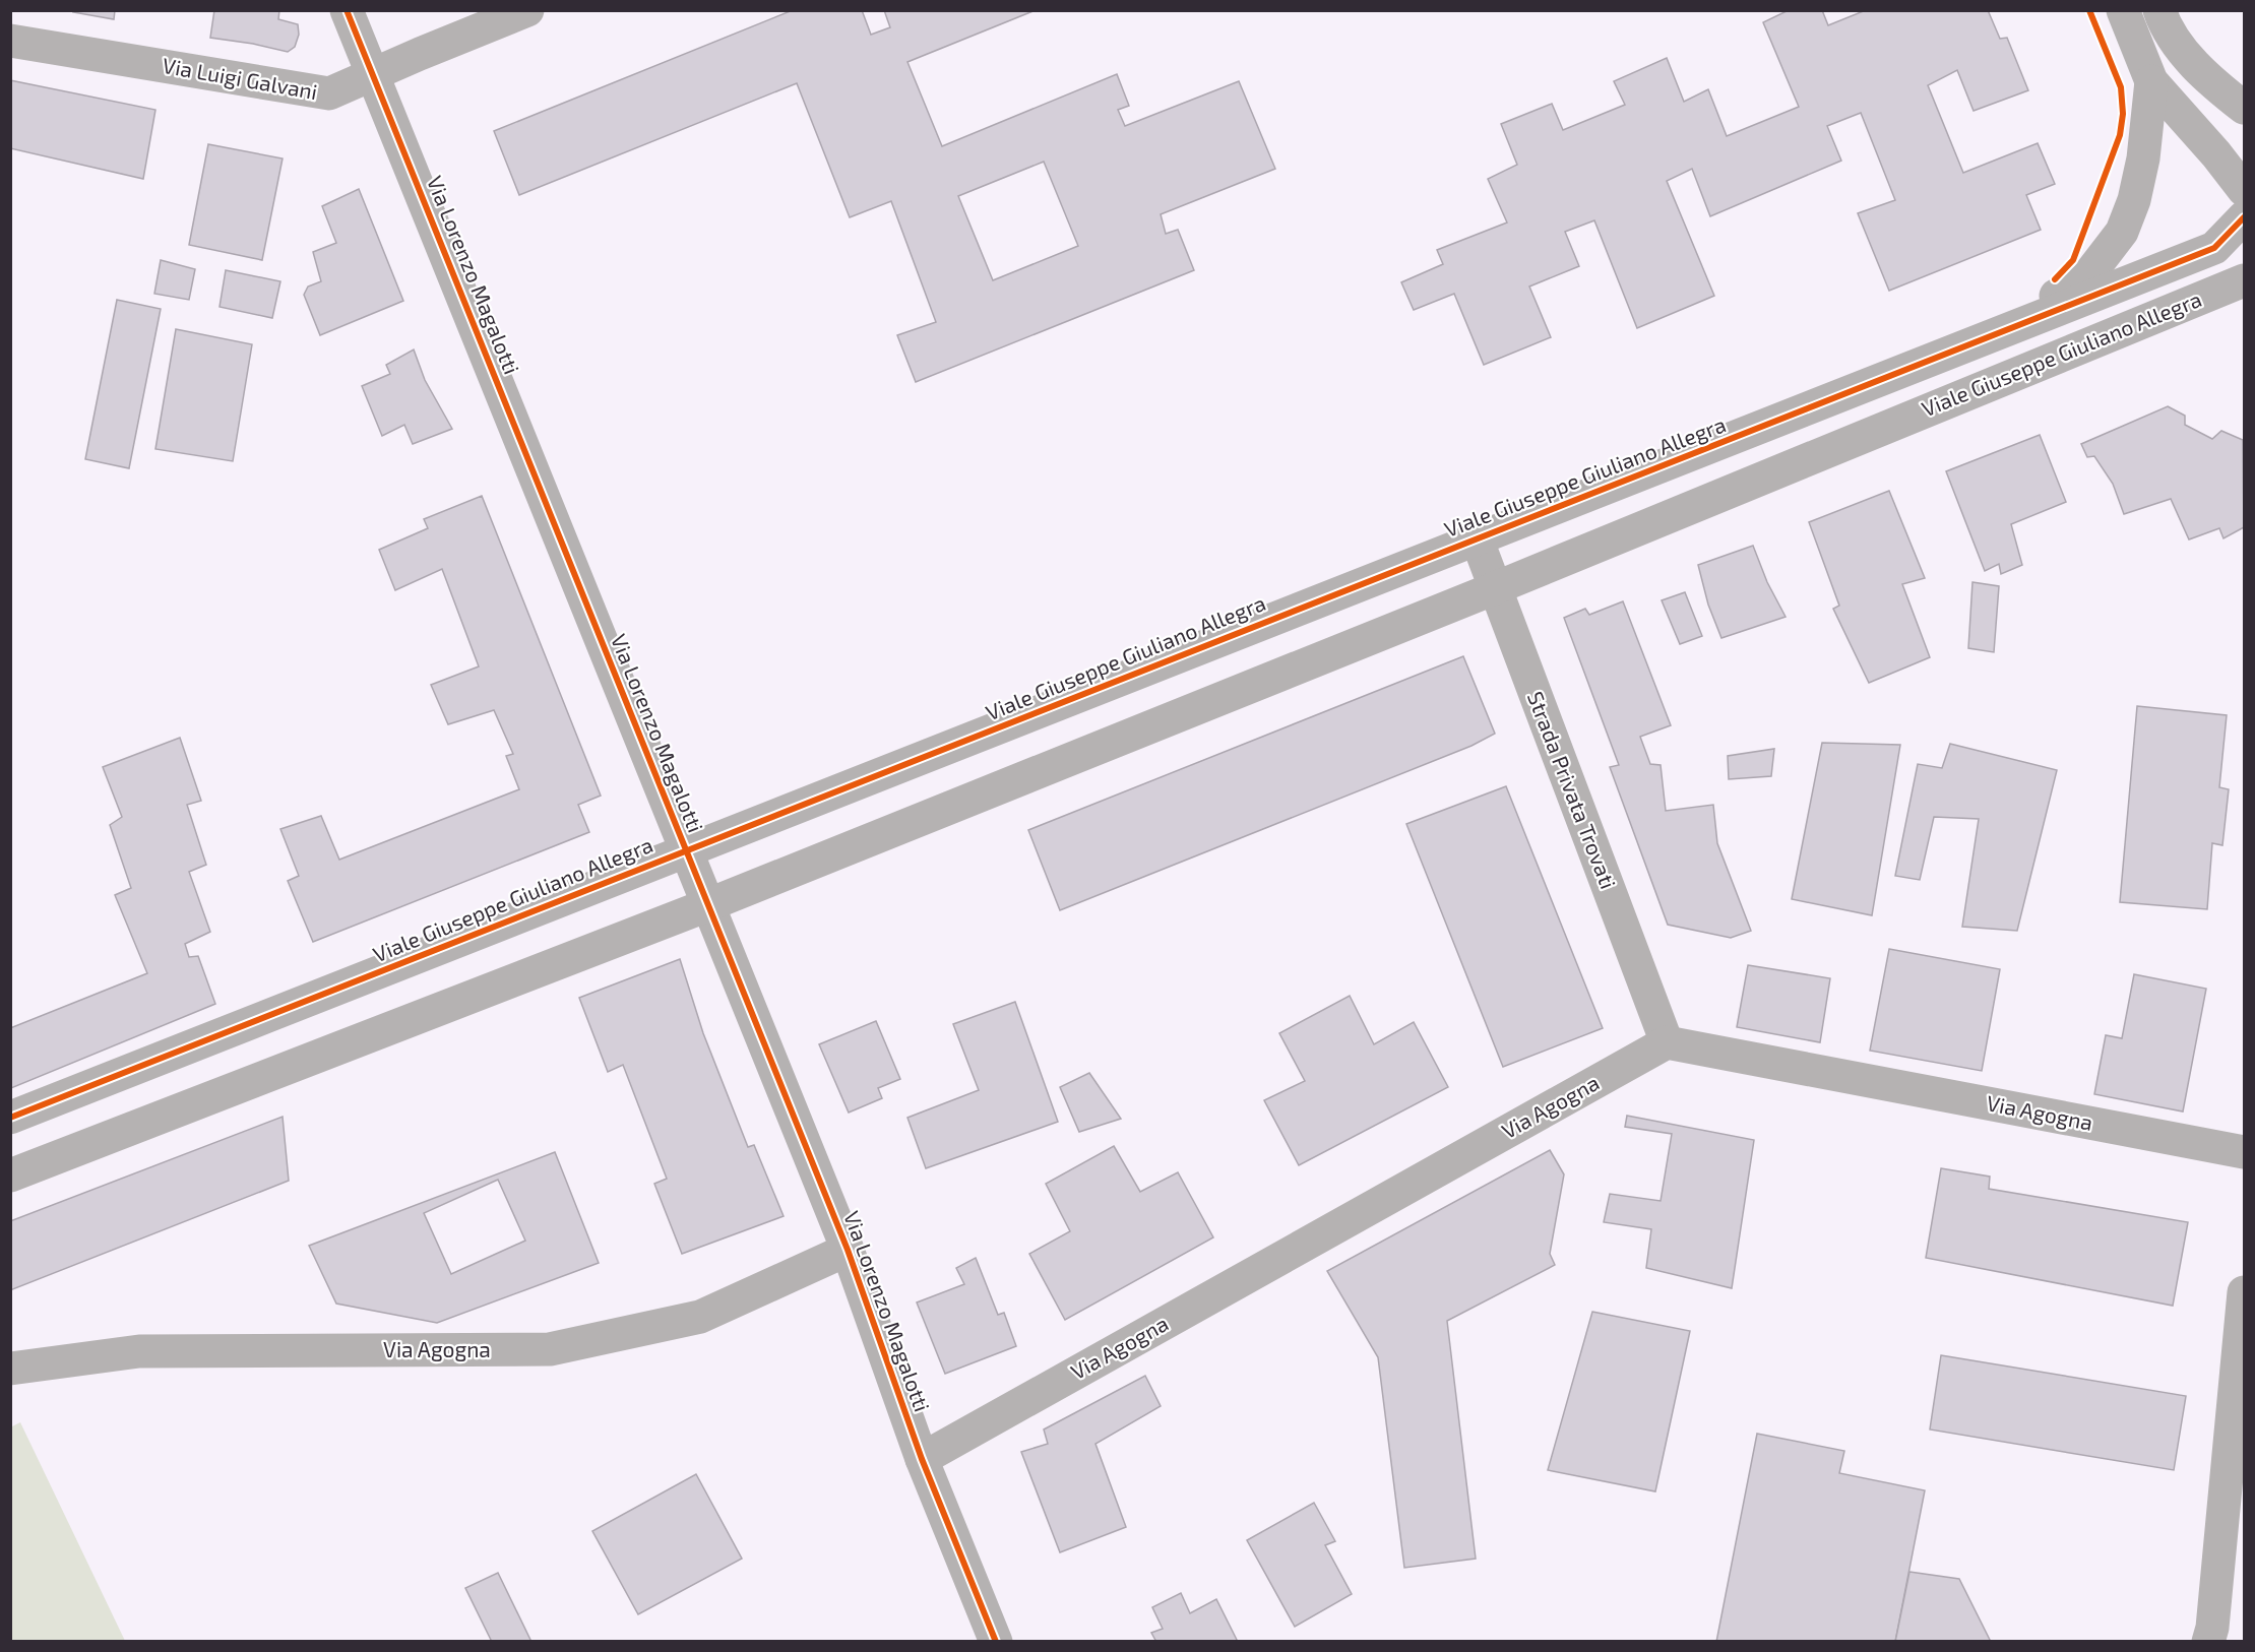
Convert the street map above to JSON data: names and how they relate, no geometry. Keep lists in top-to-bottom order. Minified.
{"streets":{"street":["Via Luigi Galvani","Via Lorenzo Magalotti","Viale Giuseppe Giuliano Allegra","Strada Privata Trovati","Via Agogna"]},"crossings":[["Via Luigi Galvani","Via Lorenzo Magalotti"],["Via Lorenzo Magalotti","Viale Giuseppe Giuliano Allegra"],["Via Lorenzo Magalotti","Via Agogna"],["Viale Giuseppe Giuliano Allegra","Strada Privata Trovati"],["Strada Privata Trovati","Via Agogna"]]}
